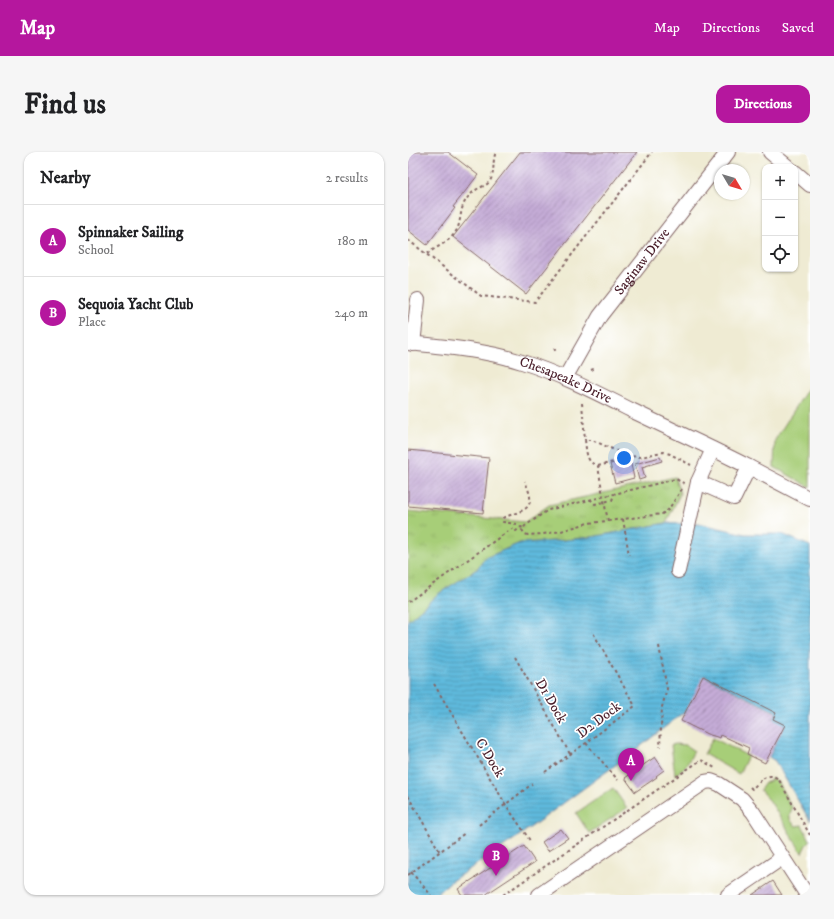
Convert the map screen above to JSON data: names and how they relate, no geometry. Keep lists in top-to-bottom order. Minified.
{"streets":{"street":["Saginaw Drive","Chesapeake Drive"],"path":["D1 Dock","D2 Dock","C Dock"]},"crossings":[["Saginaw Drive","Chesapeake Drive"],["D1 Dock","D2 Dock"]],"north":"bottom right","page":{"header":"Map","nav":["Map","Directions","Saved"],"buttons":"Directions","title":"Find us","heading":["Nearby","2 results"],"map_buttons":["+","−"],"list":[{"mark":"A","name":"Spinnaker Sailing","note":"School","value":"180 m"},{"mark":"B","name":"Sequoia Yacht Club","note":"Place","value":"240 m"}],"pins":["A","B"]}}
